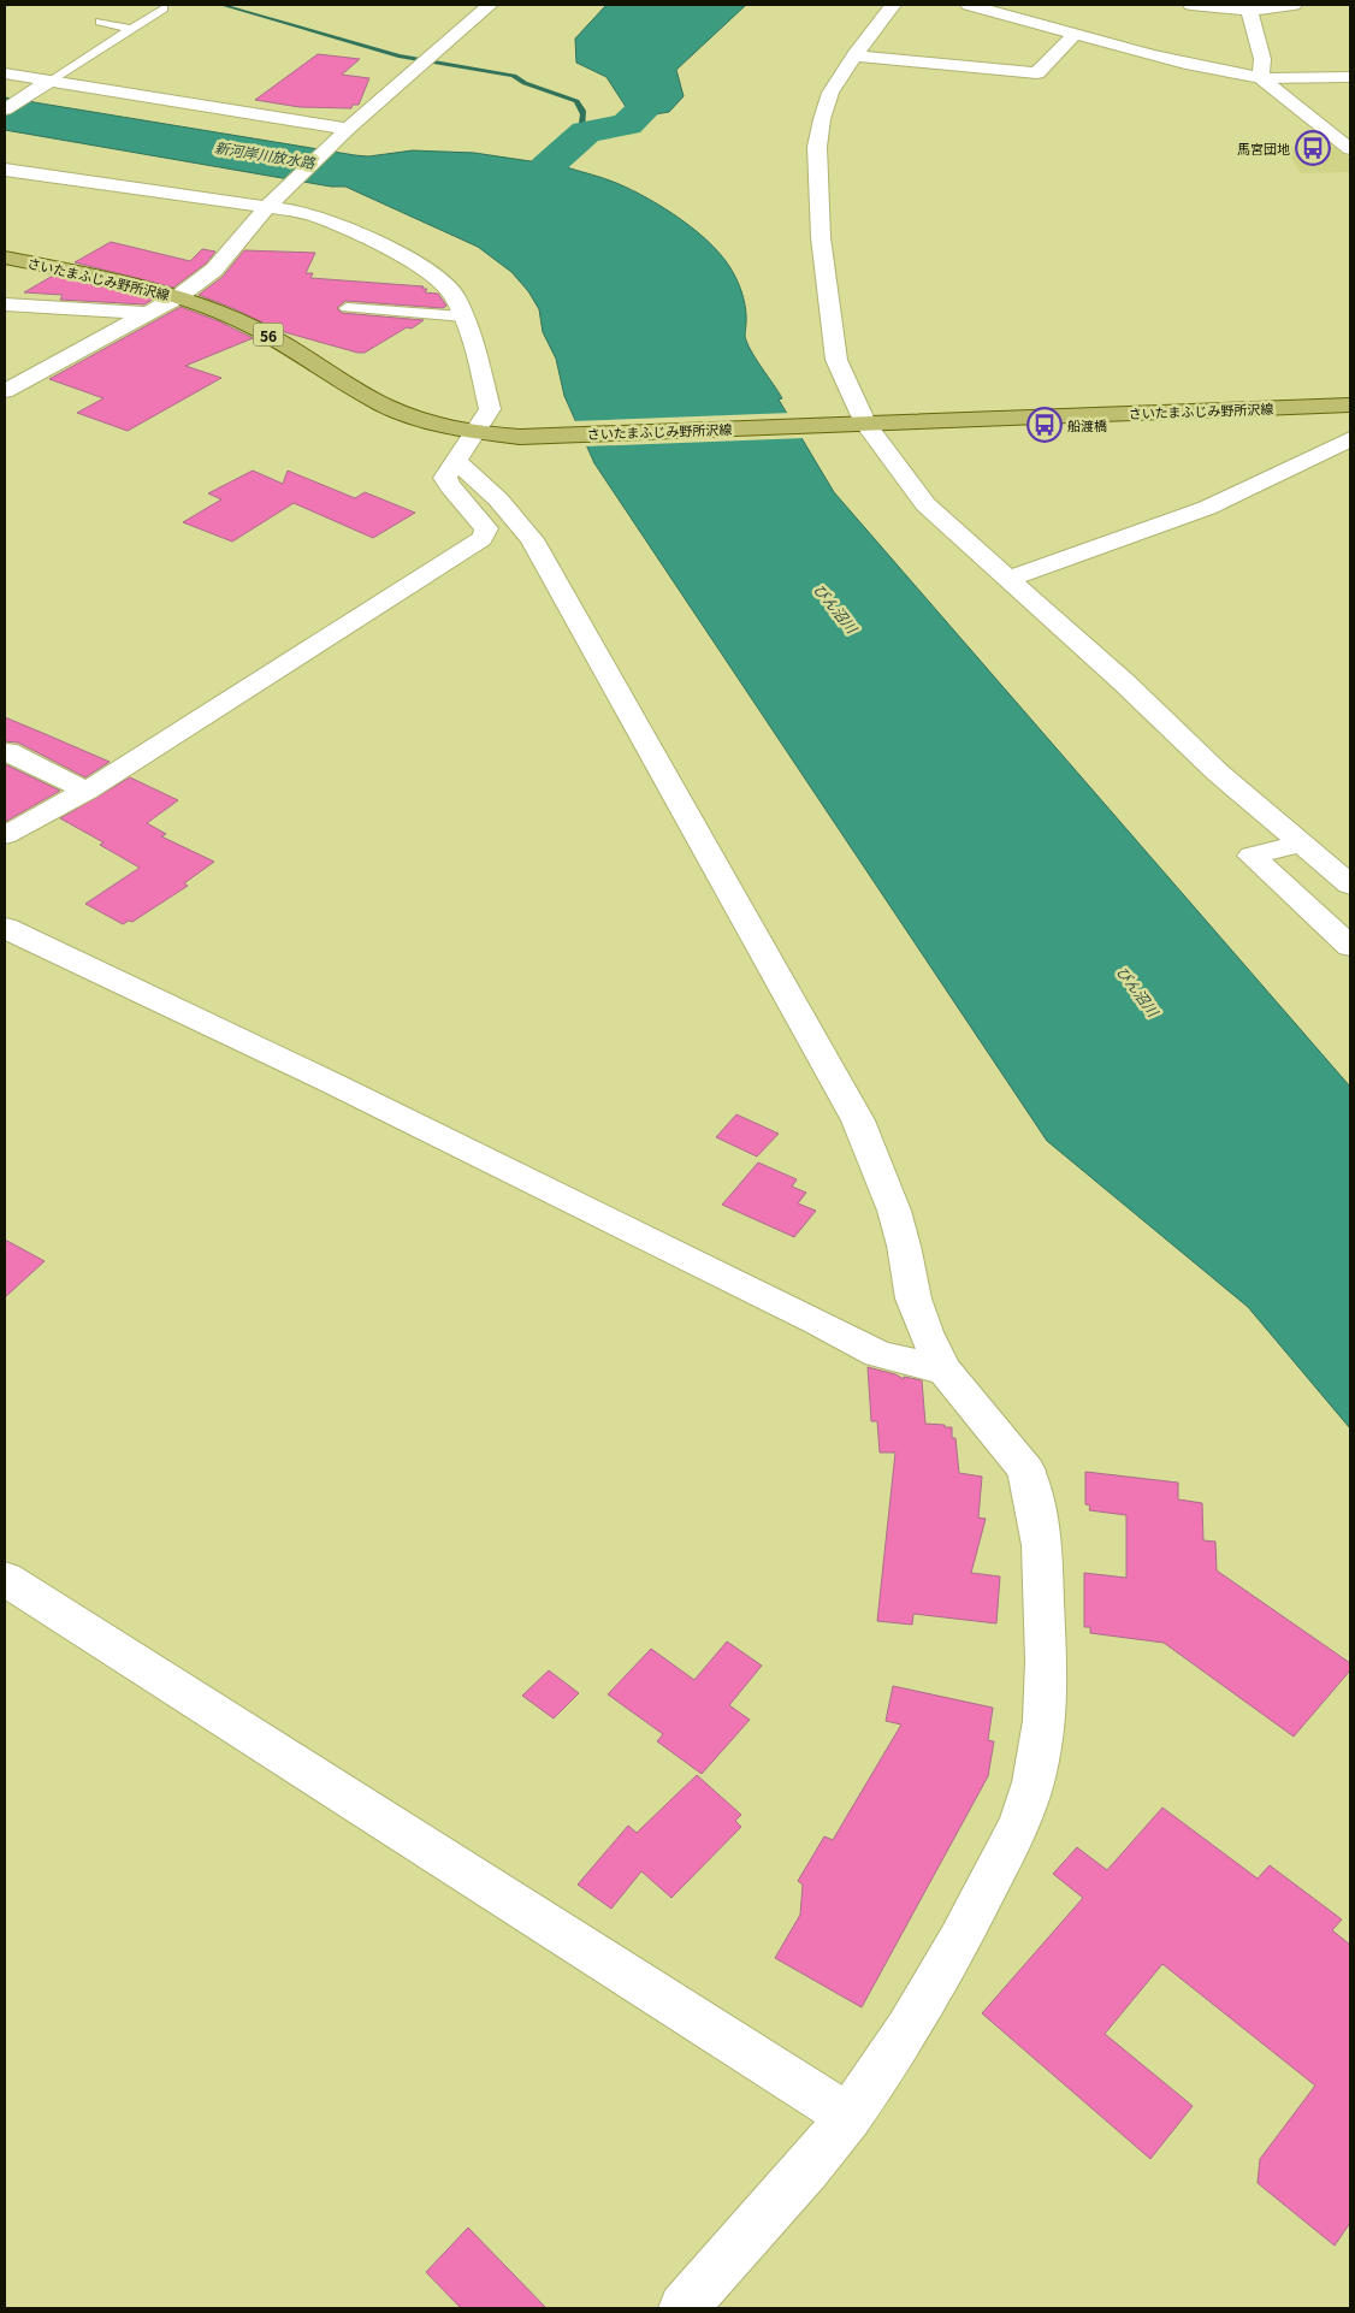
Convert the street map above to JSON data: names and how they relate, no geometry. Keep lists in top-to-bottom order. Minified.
{"streets":{"main road":["さいたまふじみ野所沢線","56"]},"water":["新河岸川放水路","びん沼川"],"places":{"bus stop":["馬宮団地","船渡橋"]}}
